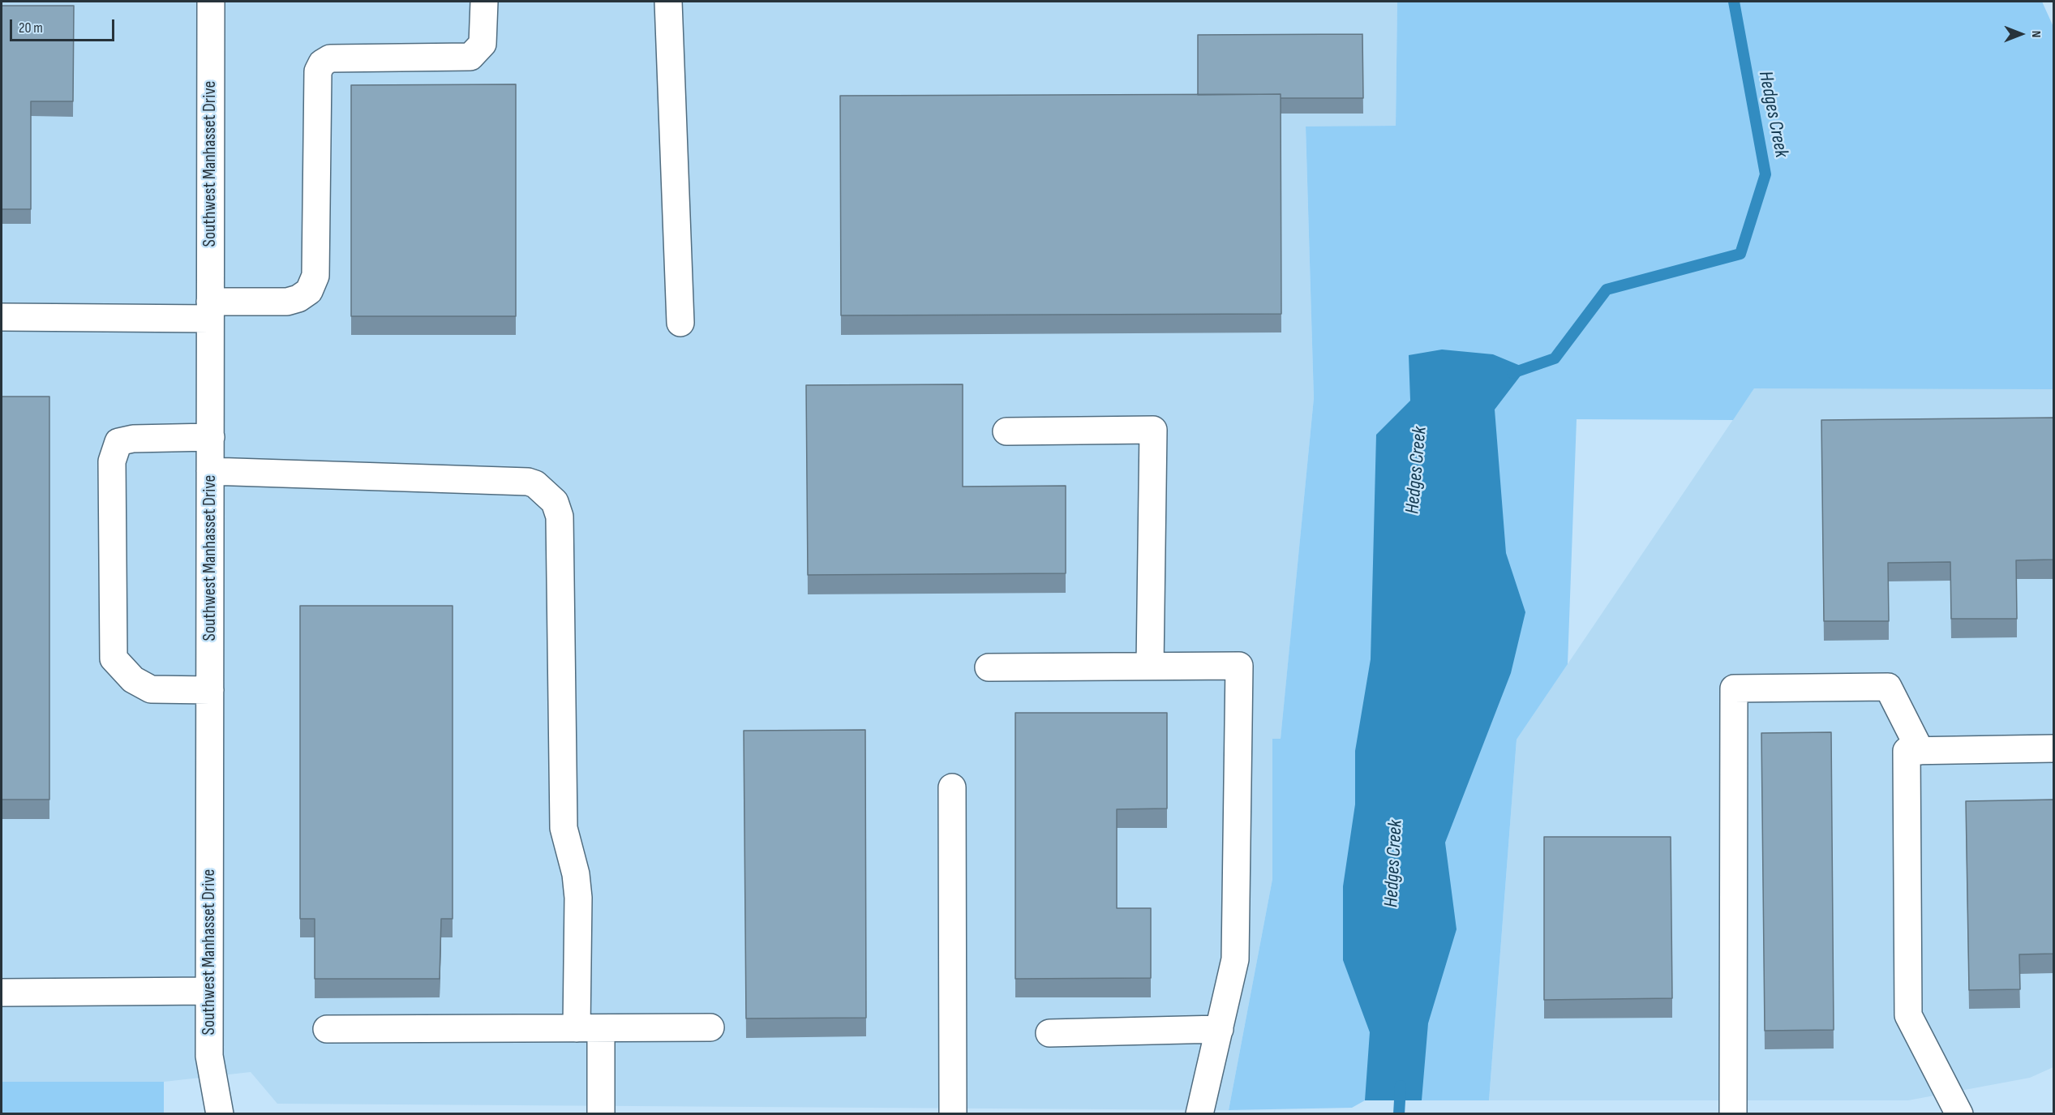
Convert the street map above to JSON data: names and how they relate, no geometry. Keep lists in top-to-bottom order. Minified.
{"streets":{"street":["Southwest Manhasset Drive"]},"water":["Hedges Creek"],"scale_bar":"20 m","north":"right"}
